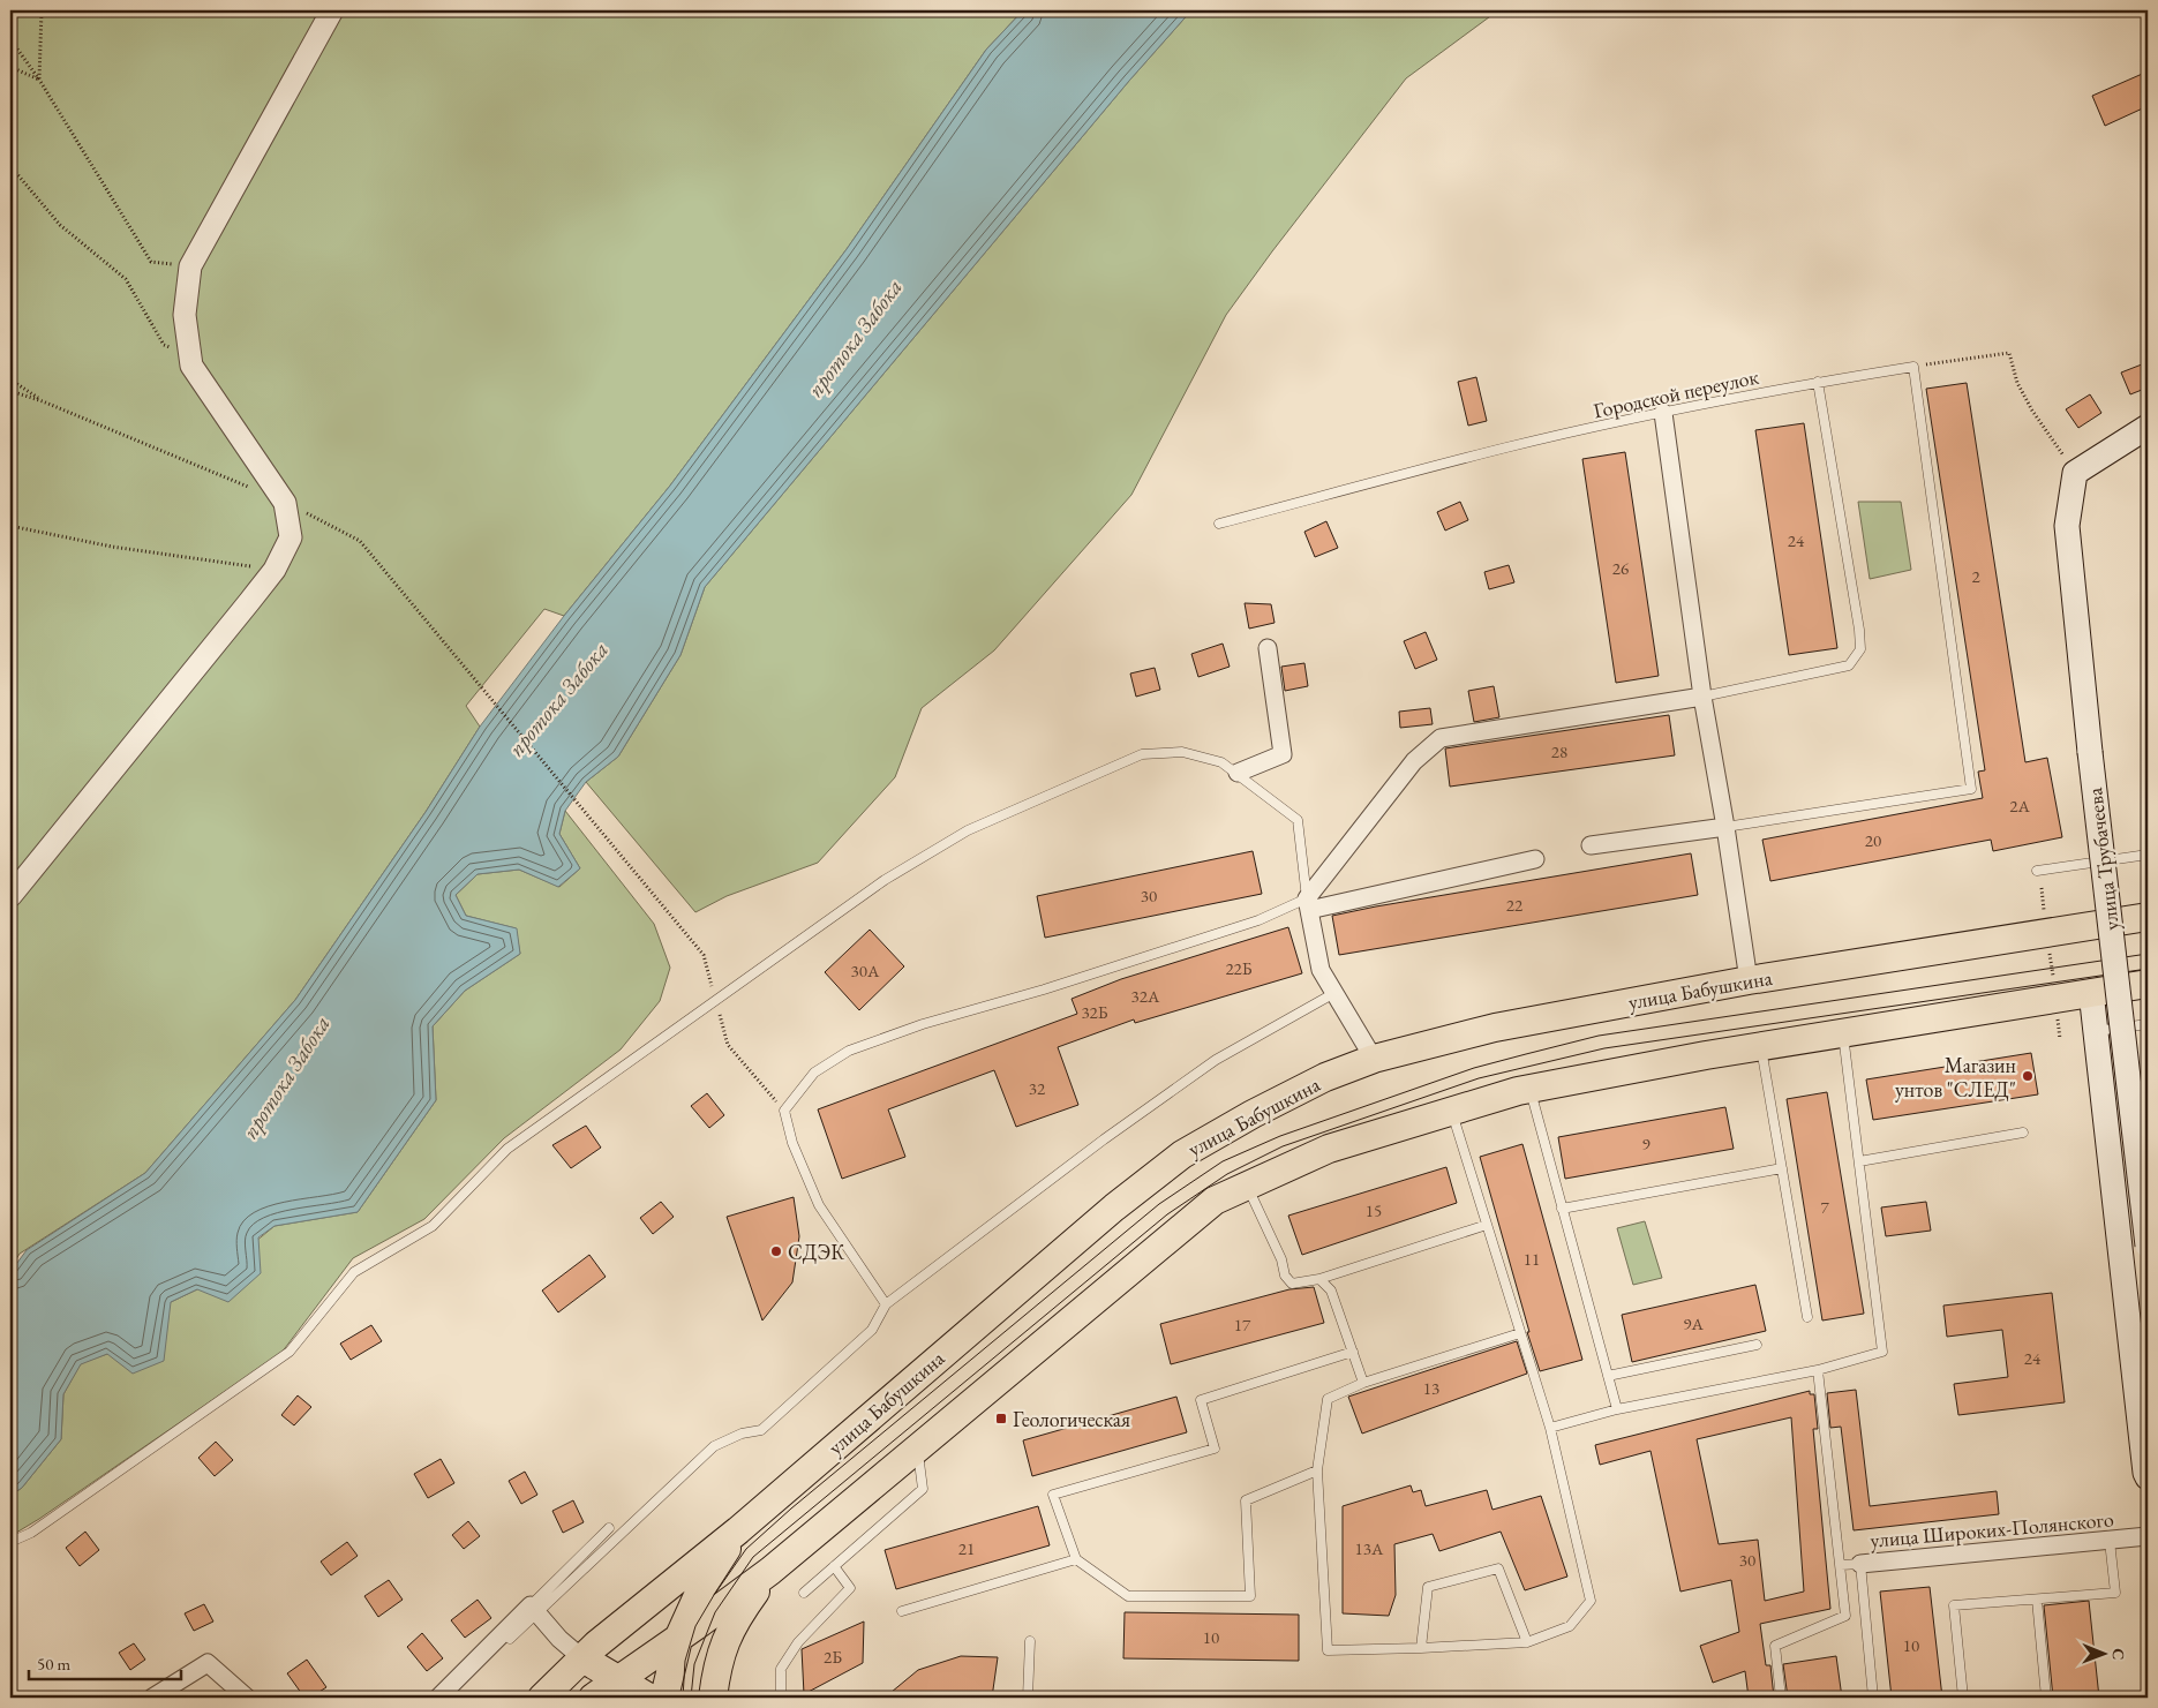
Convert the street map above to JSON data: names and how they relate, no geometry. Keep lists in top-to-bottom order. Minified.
{"streets":{"main road":["улица Трубачеева","улица Бабушкина"],"street":["улица Широких-Полянского"],"lane":["Городской переулок"]},"water":["протока Забока"],"places":{"other":["Магазин унтов \"СЛЕД\"","СДЭК"],"transit":["Геологическая"]},"house_numbers":["24","26","2","28","2А","20","30","22","22Б","30А","32А","32Б","32","9","7","15","11","9А","17","24","13","21","13А","30","10","10","2Б"],"scale_bar":"50 m","north":"right"}
